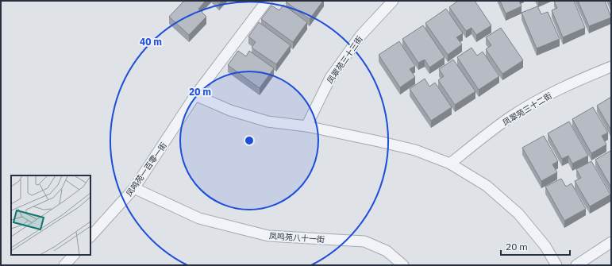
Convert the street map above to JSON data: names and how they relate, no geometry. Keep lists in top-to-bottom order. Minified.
{"streets":{"lane":["凤翠苑三十三街","凤翠苑三十二街","凤鸣苑一百零一街","凤鸣苑八十一街"]},"crossings":[["凤鸣苑一百零一街","凤鸣苑八十一街"]],"scale_bar":"20 m","rings":["40 m","20 m"]}
